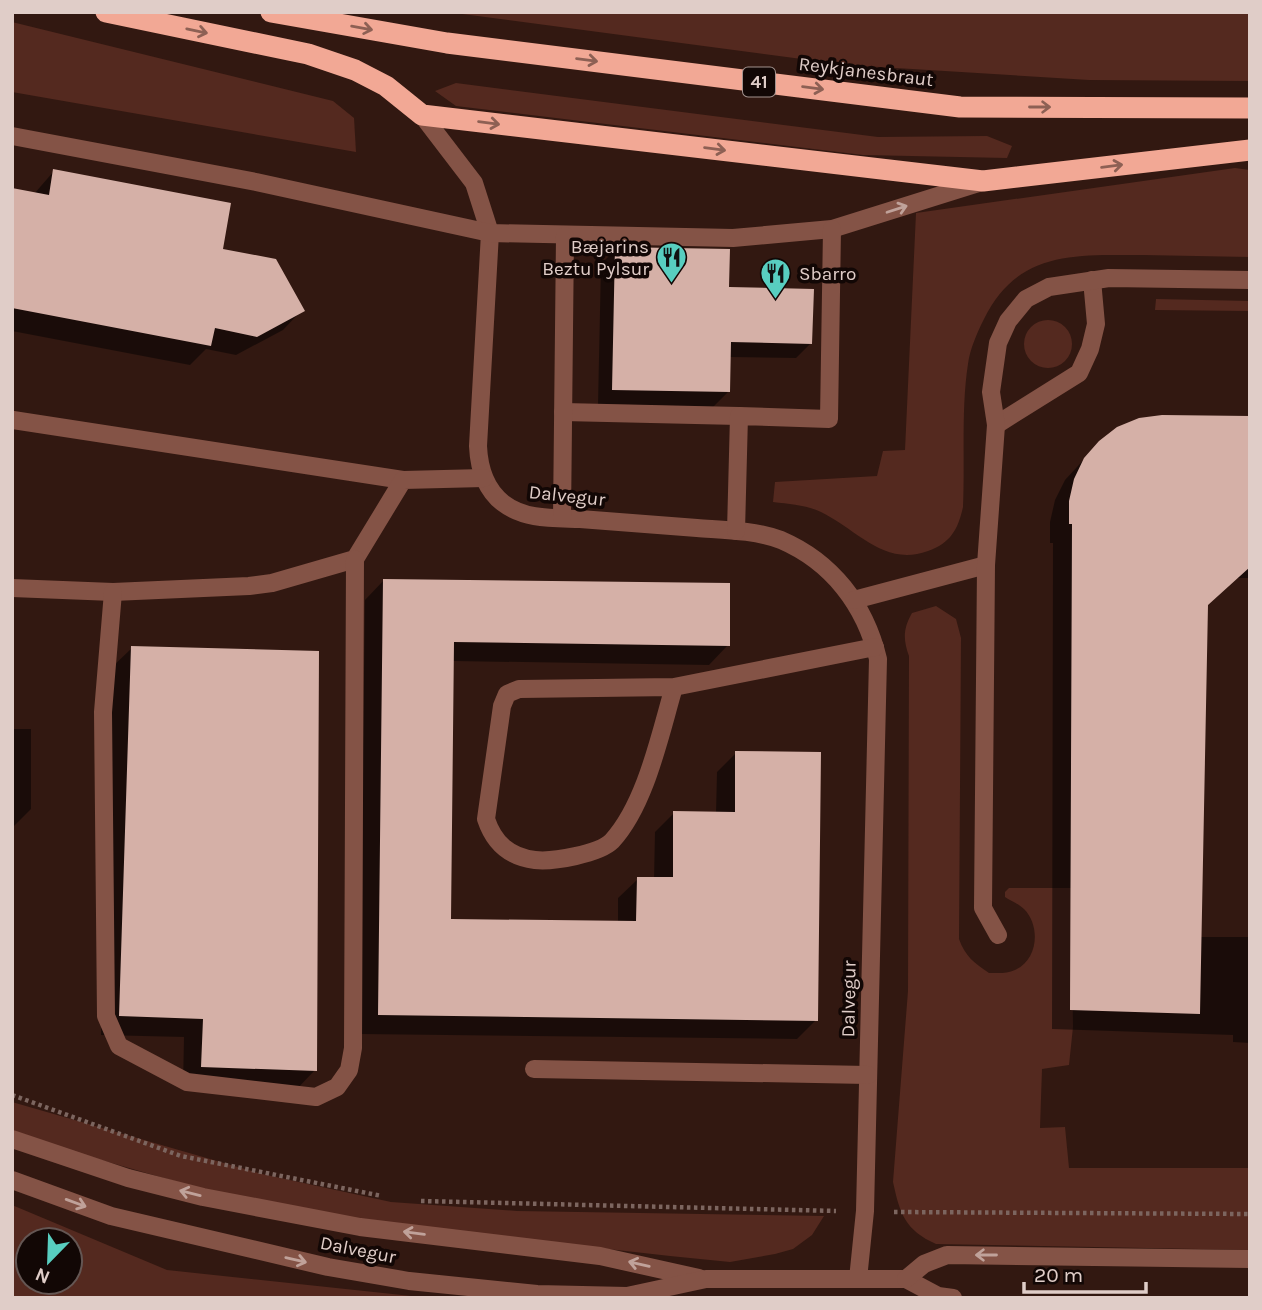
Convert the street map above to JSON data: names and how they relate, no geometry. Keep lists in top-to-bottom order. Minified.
{"streets":{"highway":["Reykjanesbraut","41"],"street":["Dalvegur"]},"places":{"restaurant":["Bæjarins Beztu Pylsur","Sbarro"]},"scale_bar":"20 m","north":"bottom left"}
